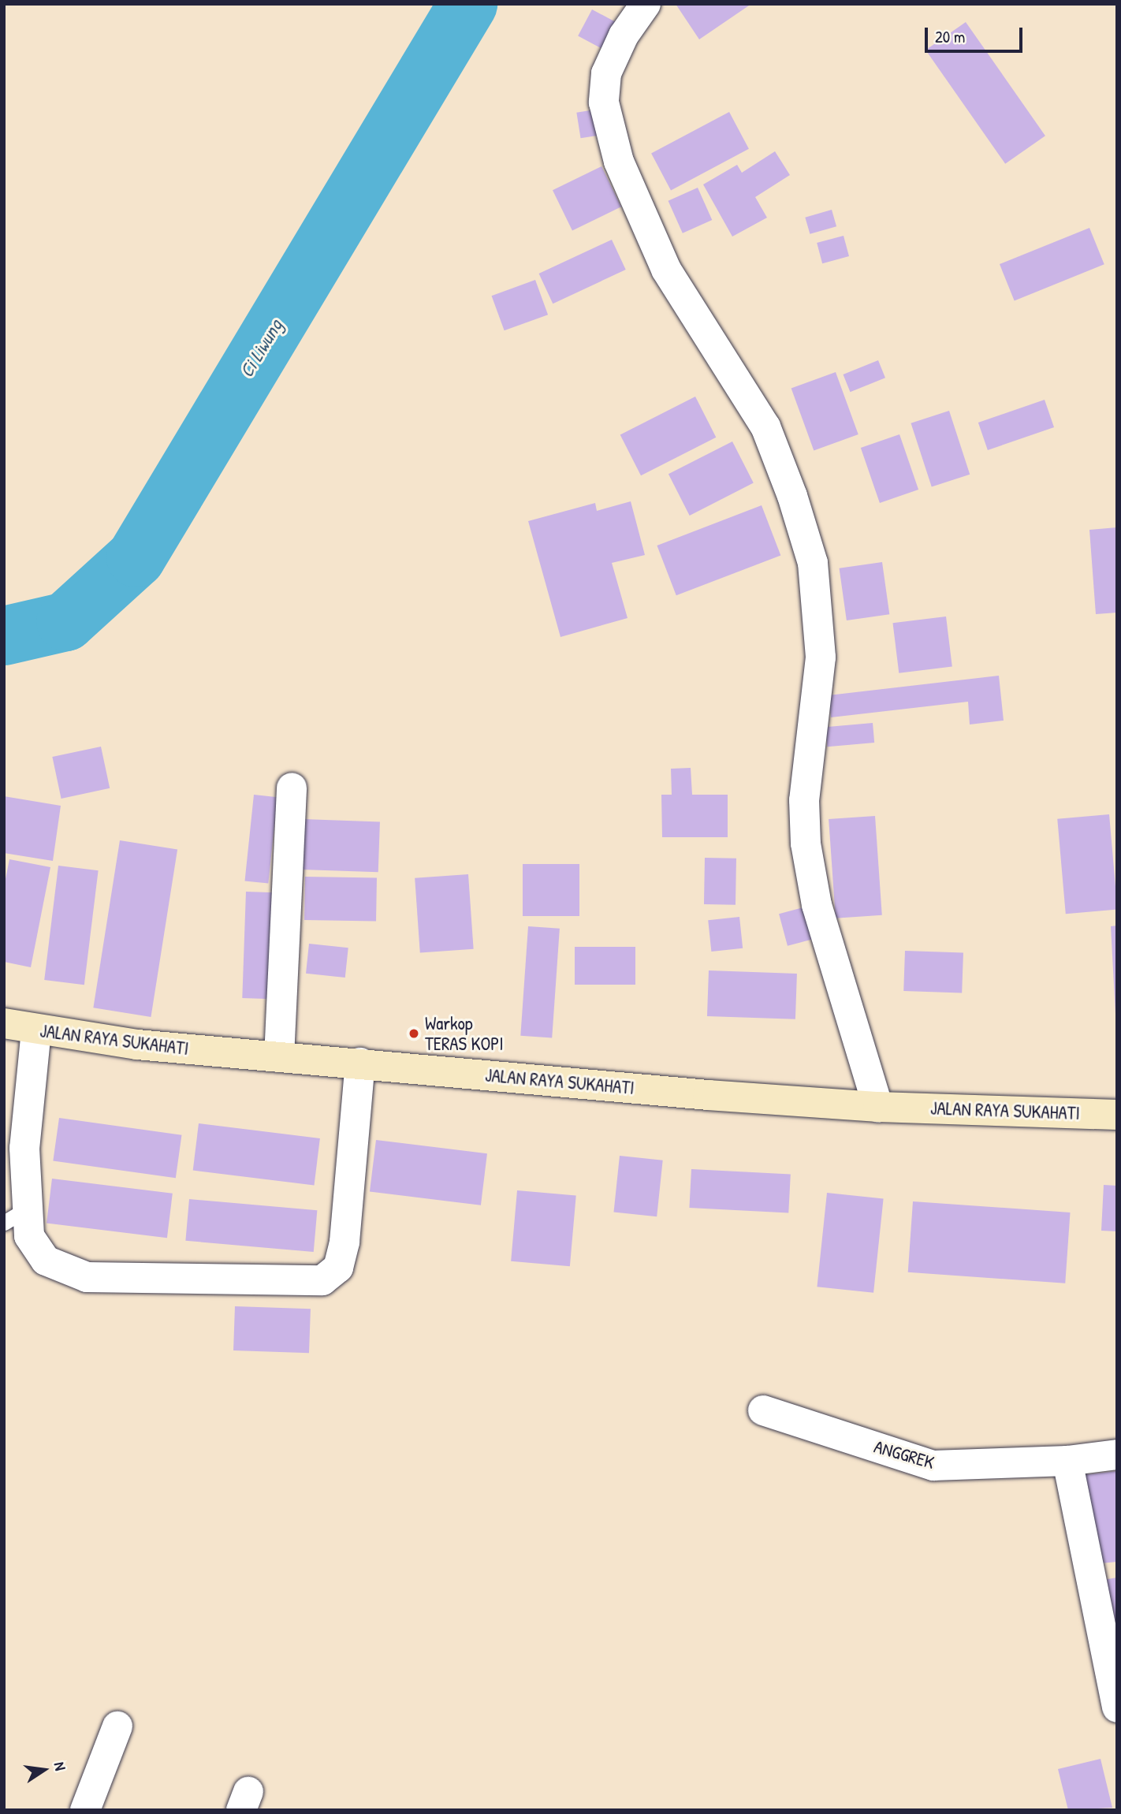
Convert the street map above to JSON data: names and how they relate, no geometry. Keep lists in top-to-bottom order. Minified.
{"streets":{"main road":["JALAN RAYA SUKAHATI"],"street":["ANGGREK"]},"water":["Ci Liwung"],"places":["Warkop TERAS KOPI"],"scale_bar":"20 m","north":"right"}
